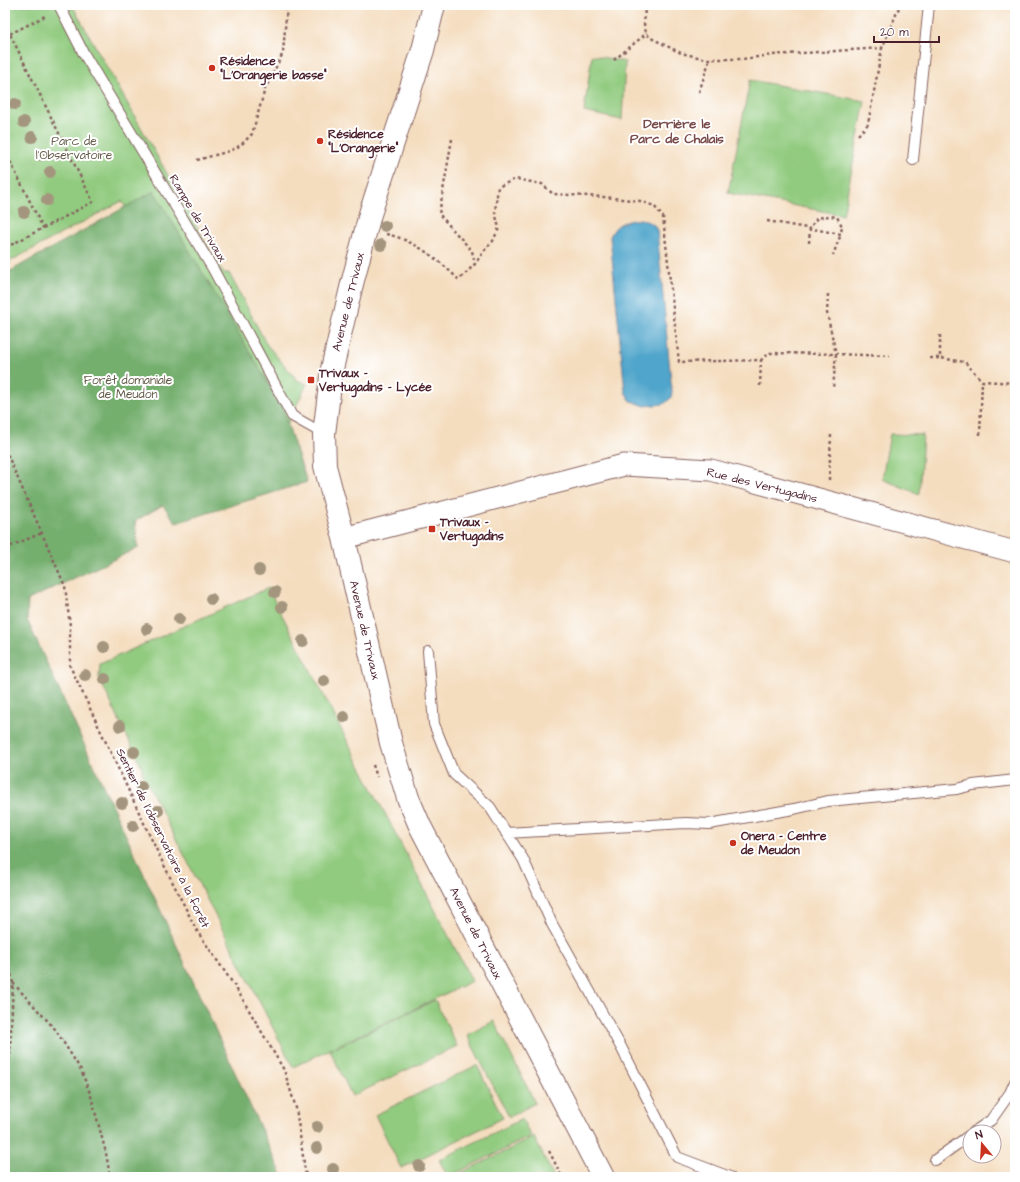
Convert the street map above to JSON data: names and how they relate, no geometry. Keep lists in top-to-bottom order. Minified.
{"streets":{"main road":["Avenue de Trivaux"],"street":["Rue des Vertugadins"],"lane":["Rampe de Trivaux"],"path":["Sentier de l'observatoire à la forêt"]},"crossings":[["Rampe de Trivaux","Avenue de Trivaux"],["Avenue de Trivaux","Rue des Vertugadins"]],"districts":["Derrière le Parc de Chalais"],"parks":["Parc de l'Observatoire","Forêt domaniale de Meudon"],"places":{"other":["Résidence \"L'Orangerie basse\"","Résidence \"L'Orangerie\"","Onera - Centre de Meudon"],"transit":["Trivaux - Vertugadins - Lycée","Trivaux - Vertugadins"]},"scale_bar":"20 m","north":"top"}
